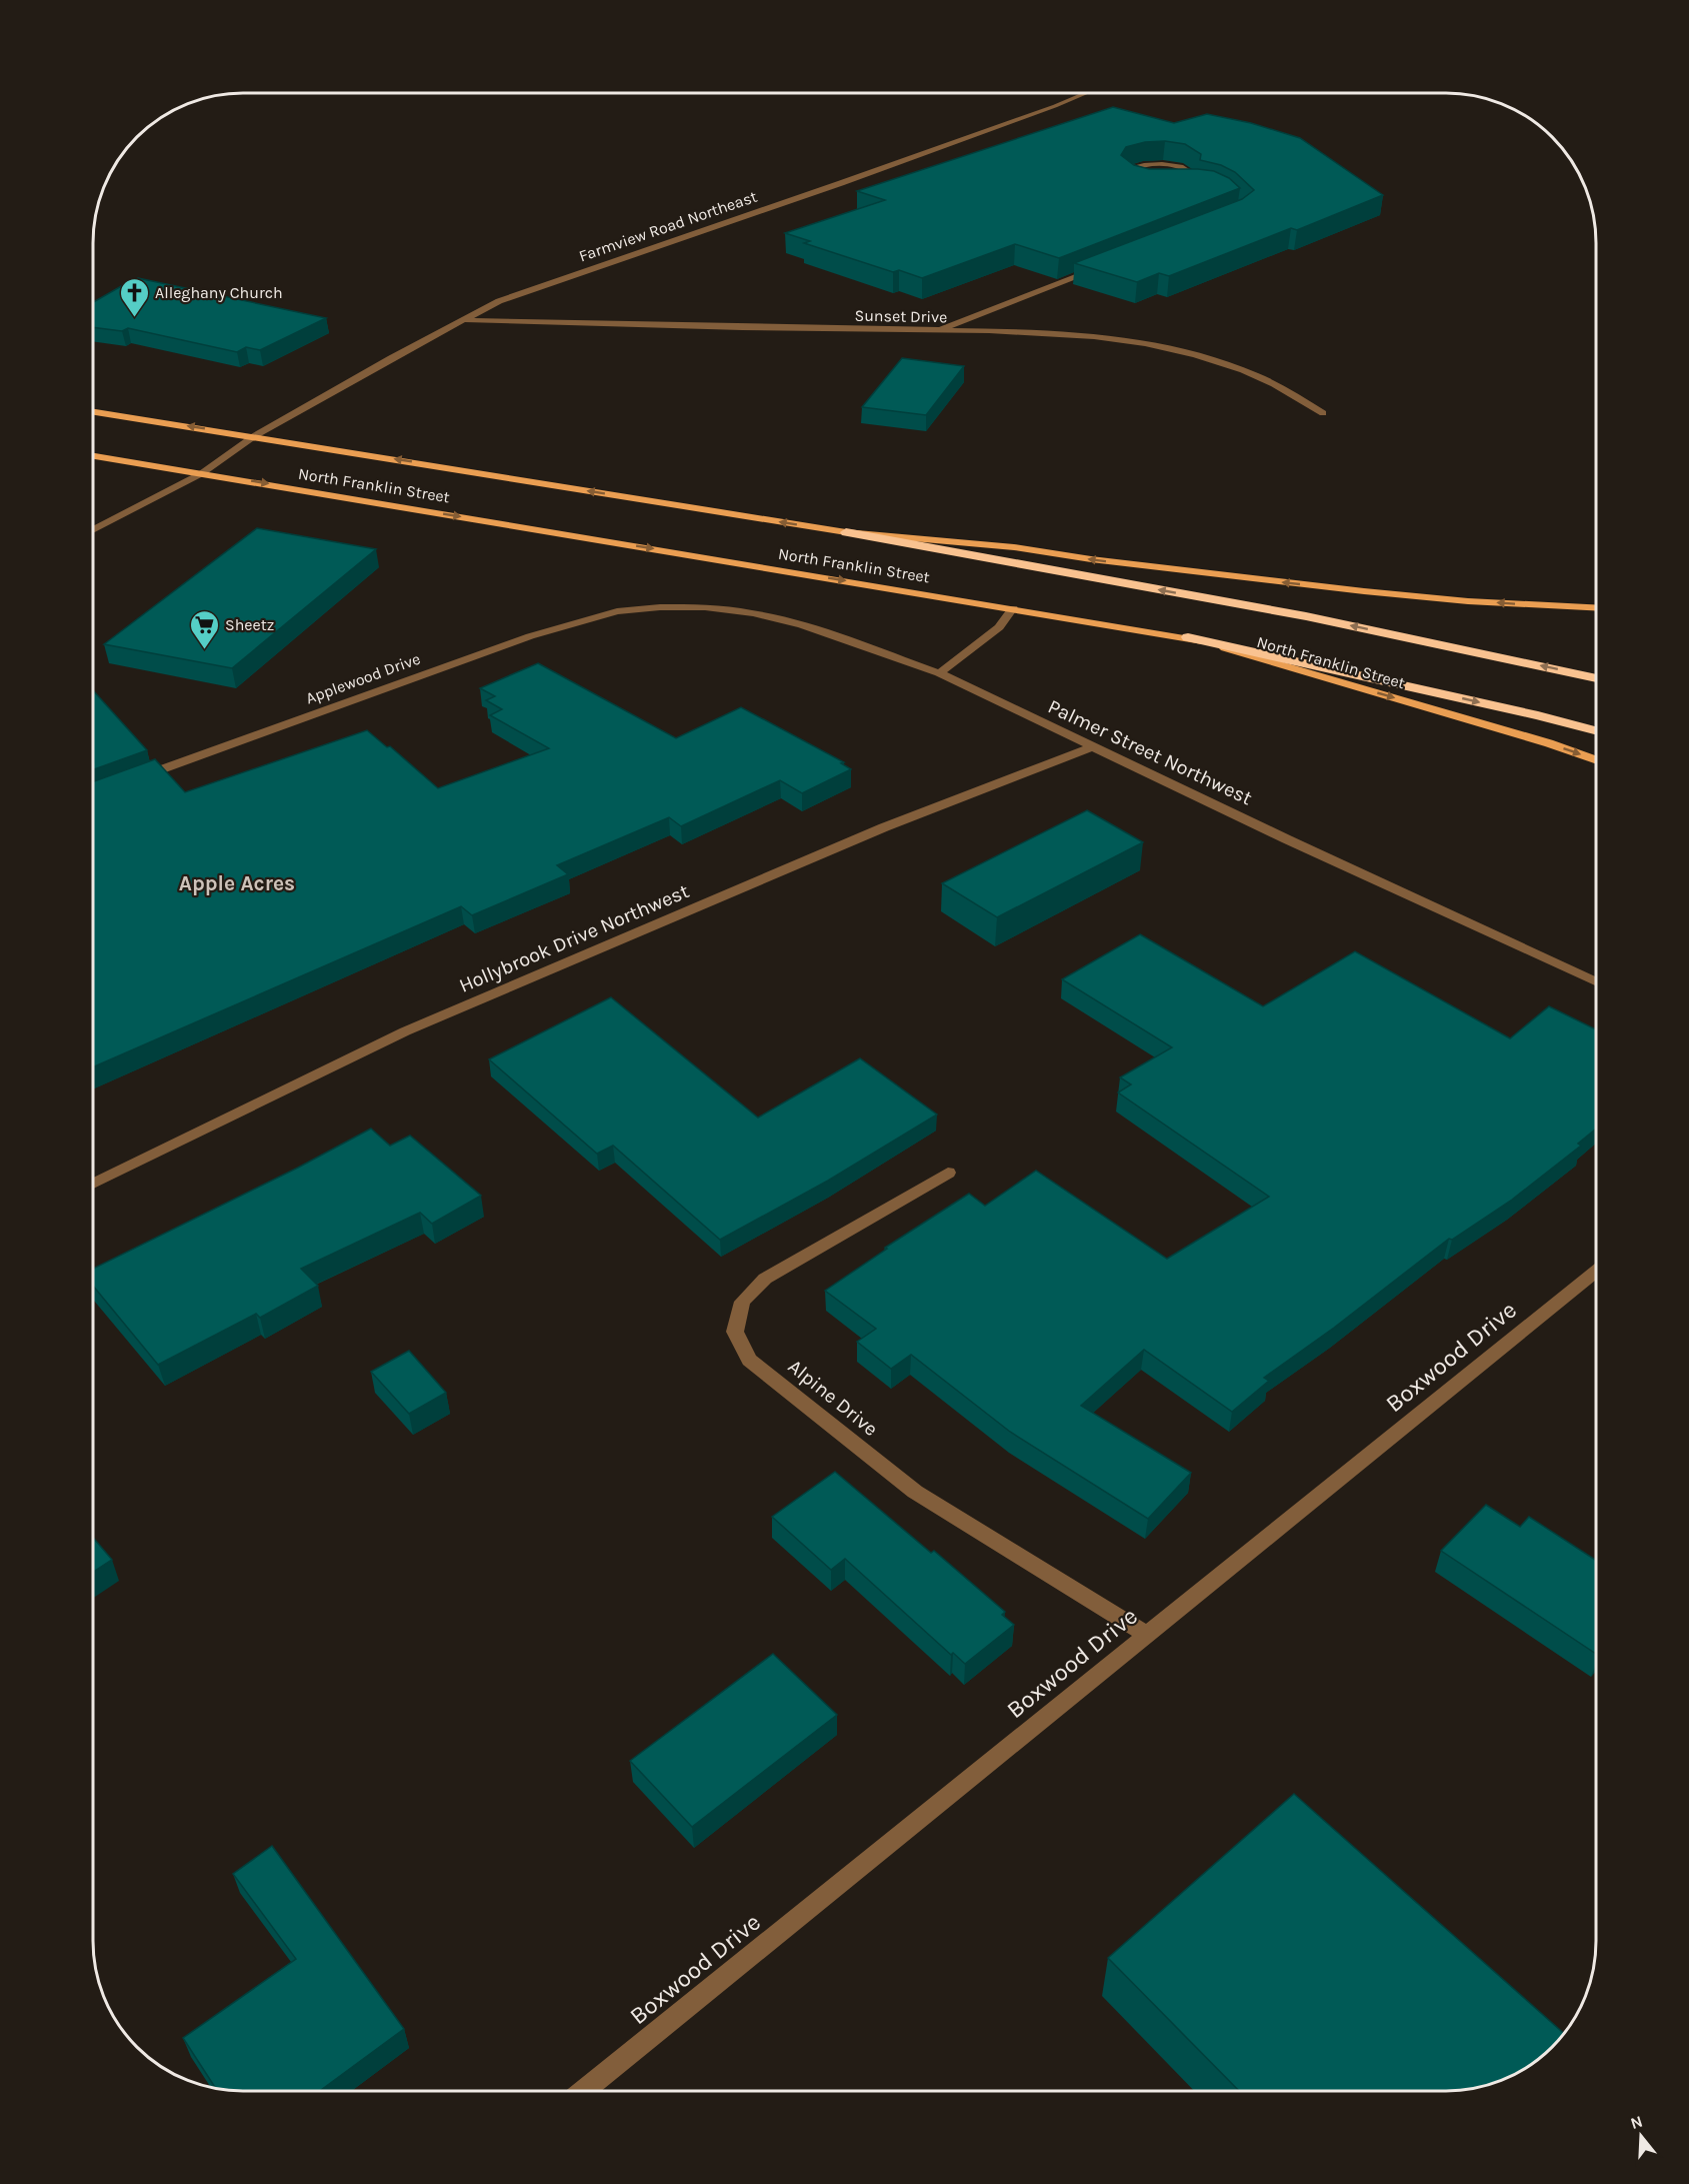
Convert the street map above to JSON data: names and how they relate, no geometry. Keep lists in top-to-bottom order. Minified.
{"streets":{"main road":["North Franklin Street"],"street":["Farmview Road Northeast","Sunset Drive","Applewood Drive","Palmer Street Northwest","Hollybrook Drive Northwest","Boxwood Drive","Alpine Drive"]},"crossings":[["Farmview Road Northeast","Sunset Drive"],["Farmview Road Northeast","North Franklin Street"],["Applewood Drive","Palmer Street Northwest"],["Palmer Street Northwest","Hollybrook Drive Northwest"],["Boxwood Drive","Alpine Drive"]],"districts":["Apple Acres"],"places":{"church":["Alleghany Church"],"supermarket":["Sheetz"]},"north":"top"}
